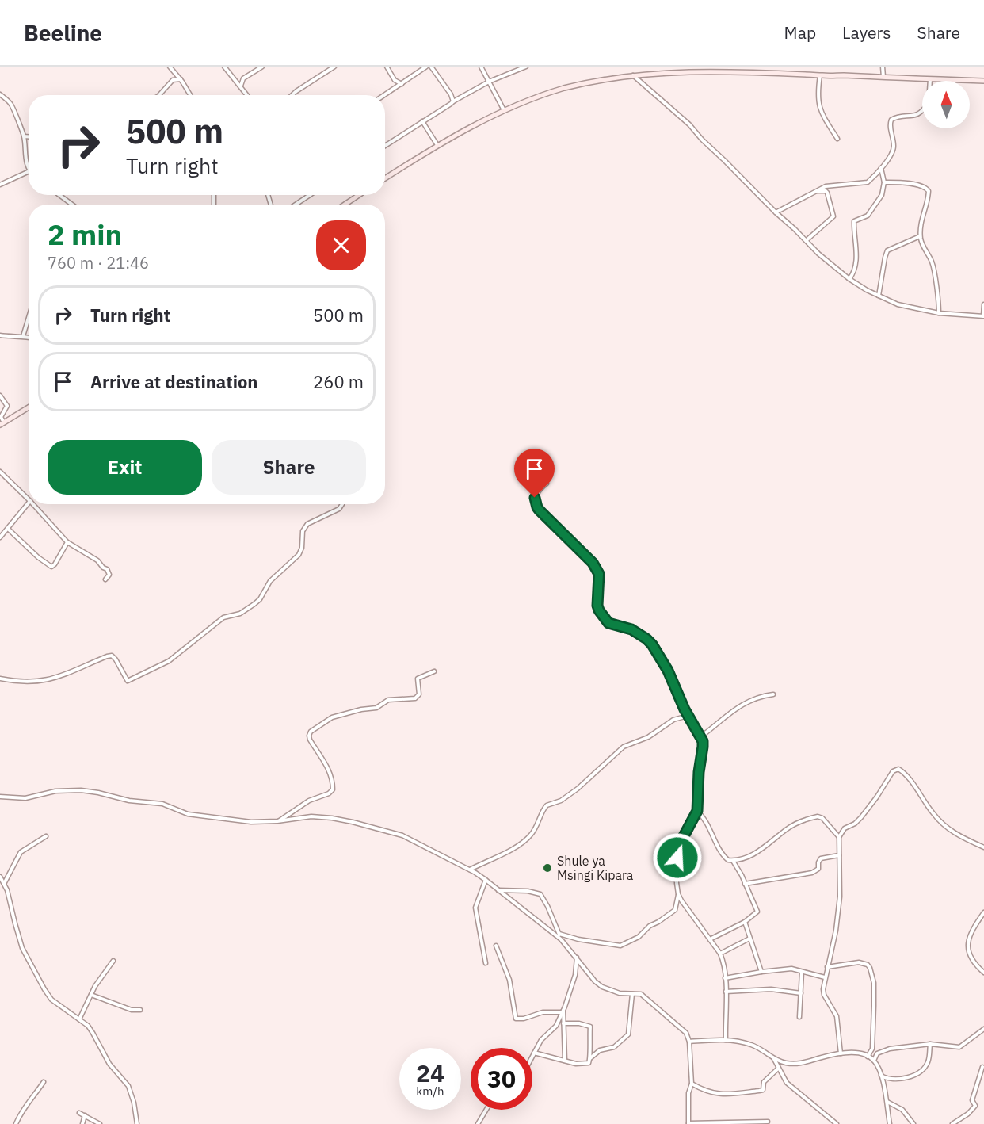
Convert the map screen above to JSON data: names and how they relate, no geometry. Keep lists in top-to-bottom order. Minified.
{"places":["Shule ya Msingi Kipara"],"north":"top","page":{"header":"Beeline","nav":["Map","Layers","Share"],"turn":["500 m","Turn right"],"heading":["2 min","760 m · 21:46"],"list":[{"name":"Turn right","value":"500 m"},{"name":"Arrive at destination","value":"260 m"}],"buttons":["Exit","Share"],"speed":"24 km/h","limit":"30"}}
